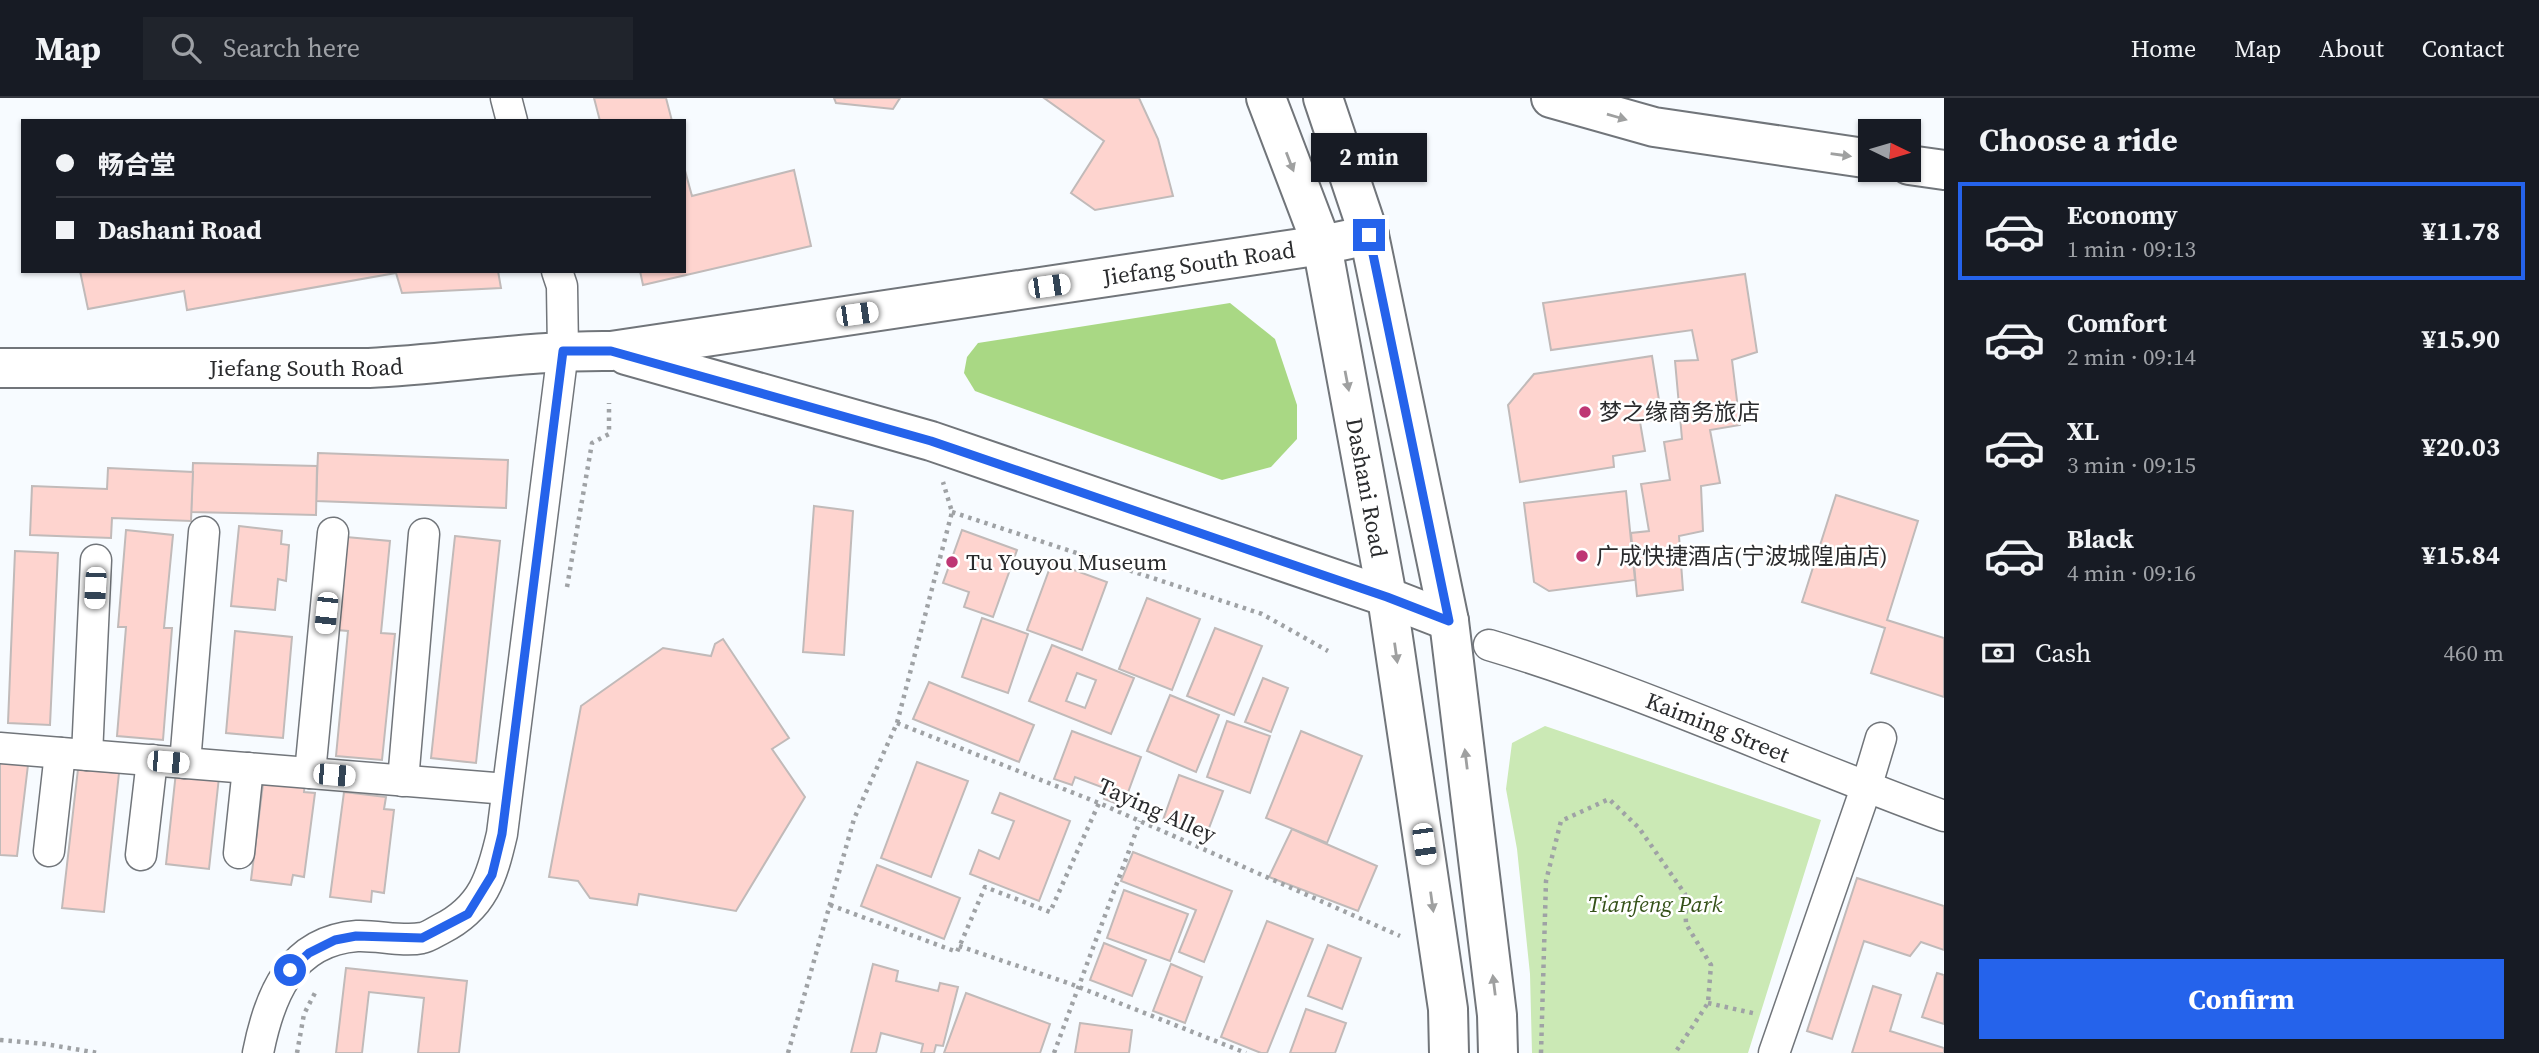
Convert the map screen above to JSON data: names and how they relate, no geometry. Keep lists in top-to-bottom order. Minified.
{"streets":{"main road":["Jiefang South Road","Dashani Road"],"street":["Kaiming Street"],"path":["Taying Alley"]},"crossings":[["Jiefang South Road","Dashani Road"]],"parks":["Tianfeng Park"],"places":["梦之缘商务旅店","广成快捷酒店(宁波城隍庙店)","Tu Youyou Museum"],"north":"right","page":{"header":"Map","search":"Search here","nav":["Home","Map","About","Contact"],"heading":"Choose a ride","banner":["畅合堂","Dashani Road"],"bubble":"2 min","list":[{"name":"Economy","note":"1 min · 09:13","value":"¥11.78"},{"name":"Comfort","note":"2 min · 09:14","value":"¥15.90"},{"name":"XL","note":"3 min · 09:15","value":"¥20.03"},{"name":"Black","note":"4 min · 09:16","value":"¥15.84"}],"pay":["Cash","460 m"],"buttons":"Confirm"}}
